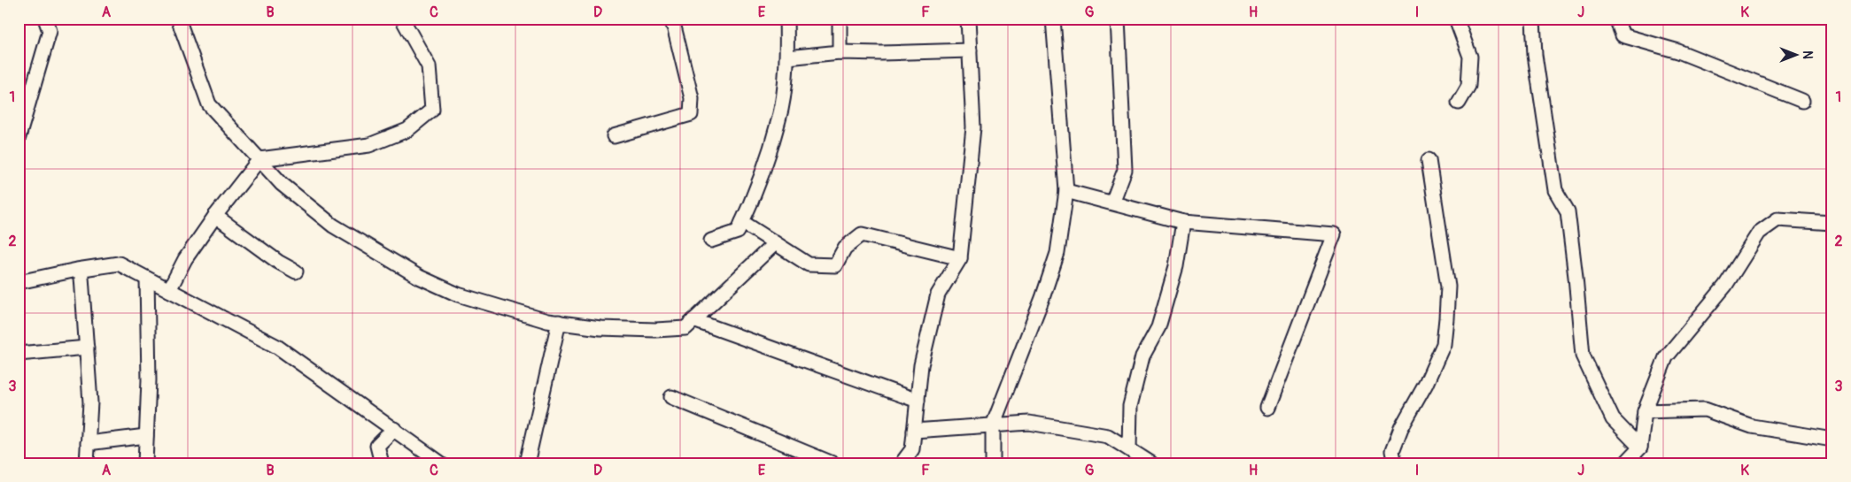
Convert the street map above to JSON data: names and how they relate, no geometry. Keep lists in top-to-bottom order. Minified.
{"north":"right","grid":{"columns":["A","B","C","D","E","F","G","H","I","J","K"],"rows":["1","2","3"]}}
